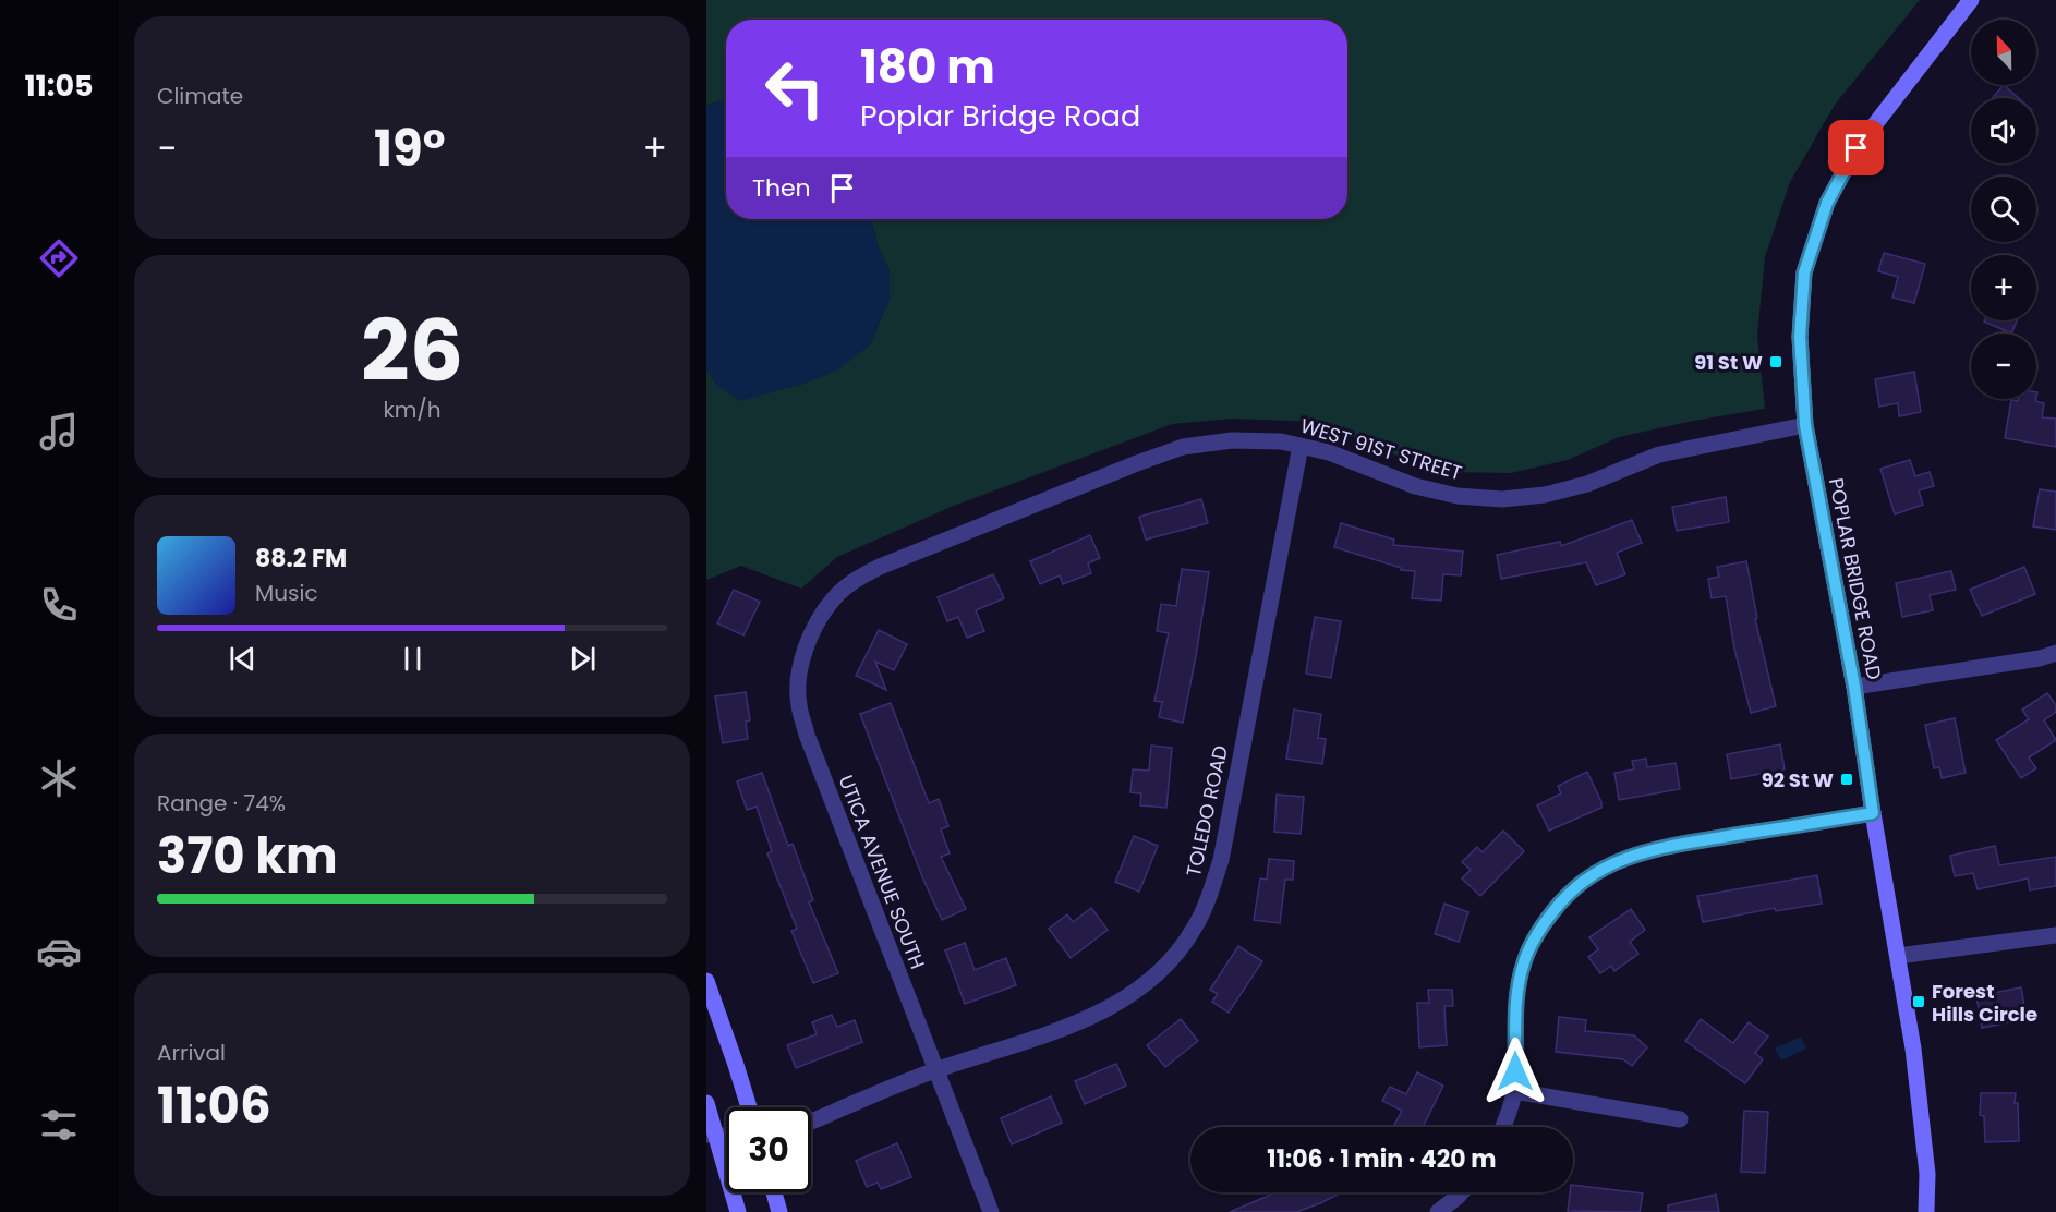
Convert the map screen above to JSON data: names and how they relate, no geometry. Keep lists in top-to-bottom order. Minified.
{"streets":{"street":["WEST 91ST STREET","POPLAR BRIDGE ROAD","TOLEDO ROAD","UTICA AVENUE SOUTH"]},"crossings":[["WEST 91ST STREET","POPLAR BRIDGE ROAD"],["WEST 91ST STREET","TOLEDO ROAD"],["WEST 91ST STREET","UTICA AVENUE SOUTH"],["TOLEDO ROAD","UTICA AVENUE SOUTH"]],"places":{"transit":["91 St W","92 St W","Forest Hills Circle"]},"north":"top","page":{"tabs":"11:05","tile":["Climate",["26","km/h"],["Range · 74%","370 km"],["Arrival","11:06"]],"map_buttons":["+","−"],"turn":["180 m","Poplar Bridge Road"],"heat":["−","19°","+"],"then":"Then","song":["88.2 FM","Music"],"limit":"30","trip":"11:06 · 1 min · 420 m"}}
